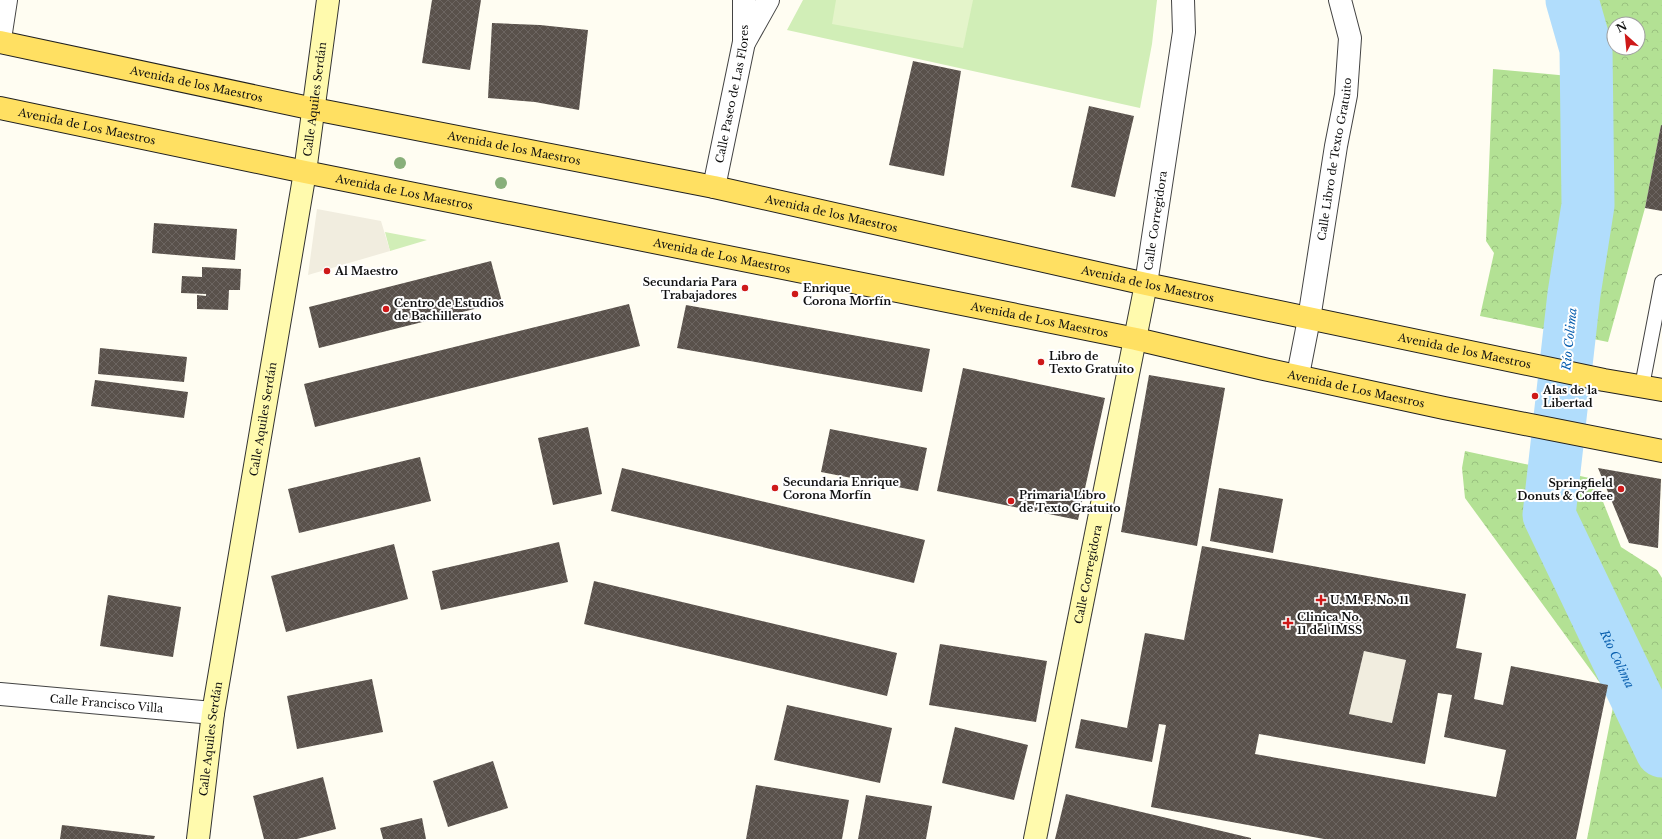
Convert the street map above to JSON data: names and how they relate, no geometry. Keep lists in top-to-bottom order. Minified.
{"streets":{"main road":["Avenida de los Maestros","Avenida de Los Maestros"],"street":["Calle Paseo de Las Flores","Calle Aquiles Serdán","Calle Libro de Texto Gratuito","Calle Corregidora","Calle Francisco Villa"]},"crossings":[["Avenida de los Maestros","Calle Paseo de Las Flores"],["Avenida de los Maestros","Calle Aquiles Serdán"],["Avenida de los Maestros","Calle Libro de Texto Gratuito"],["Avenida de los Maestros","Calle Corregidora"],["Calle Aquiles Serdán","Avenida de Los Maestros"],["Calle Aquiles Serdán","Calle Francisco Villa"],["Avenida de Los Maestros","Calle Libro de Texto Gratuito"],["Avenida de Los Maestros","Calle Corregidora"]],"water":["Río Colima"],"places":{"other":["Al Maestro","Secundaria Para Trabajadores","Enrique Corona Morfín","Centro de Estudios de Bachillerato","Libro de Texto Gratuito","Alas de la Libertad","Secundaria Enrique Corona Morfín","Springfield Donuts & Coffee","Primaria Libro de Texto Gratuito"],"health":["U. M. F. No. 11","Clinica No. 11 del IMSS"]},"north":"top left"}
